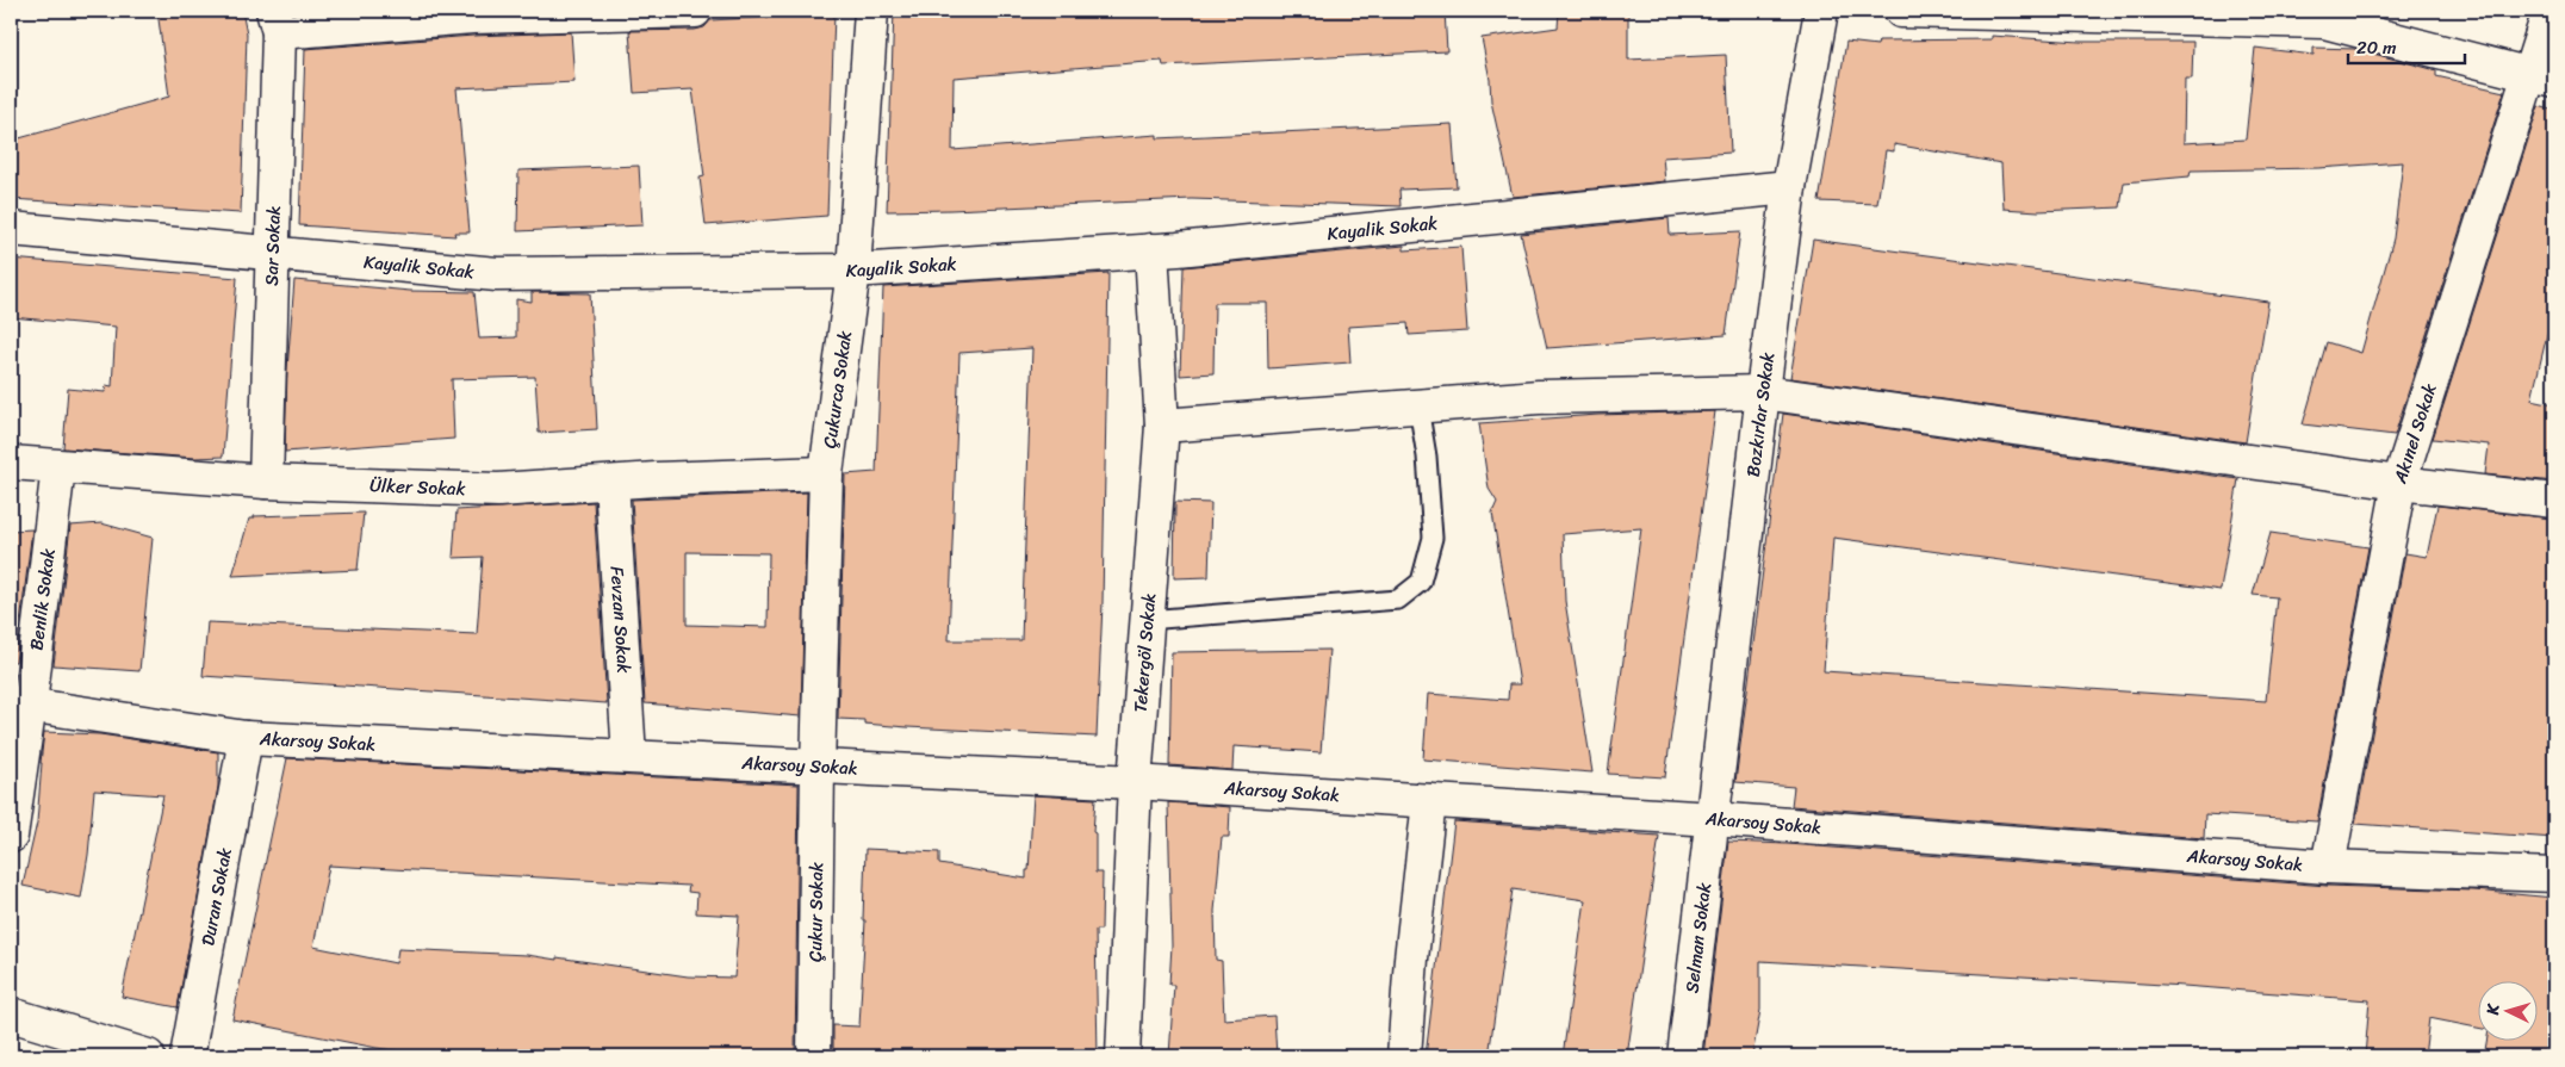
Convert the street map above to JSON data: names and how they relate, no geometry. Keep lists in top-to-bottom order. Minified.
{"streets":{"street":["Kayalik Sokak","Sar Sokak","Çukurca Sokak","Bozkırlar Sokak","Akınel Sokak","Ülker Sokak","Benlik Sokak","Fevzan Sokak","Tekergöl Sokak","Akarsoy Sokak","Duran Sokak","Çukur Sokak","Selman Sokak"]},"crossings":[["Kayalik Sokak","Sar Sokak"],["Kayalik Sokak","Çukurca Sokak"],["Kayalik Sokak","Bozkırlar Sokak"],["Kayalik Sokak","Tekergöl Sokak"],["Sar Sokak","Ülker Sokak"],["Çukurca Sokak","Ülker Sokak"],["Çukurca Sokak","Akarsoy Sokak"],["Çukurca Sokak","Çukur Sokak"],["Bozkırlar Sokak","Akarsoy Sokak"],["Bozkırlar Sokak","Selman Sokak"],["Akınel Sokak","Akarsoy Sokak"],["Ülker Sokak","Benlik Sokak"],["Ülker Sokak","Fevzan Sokak"],["Benlik Sokak","Akarsoy Sokak"],["Fevzan Sokak","Akarsoy Sokak"],["Tekergöl Sokak","Akarsoy Sokak"],["Akarsoy Sokak","Duran Sokak"],["Akarsoy Sokak","Çukur Sokak"],["Akarsoy Sokak","Selman Sokak"]],"scale_bar":"20 m","north":"left"}
